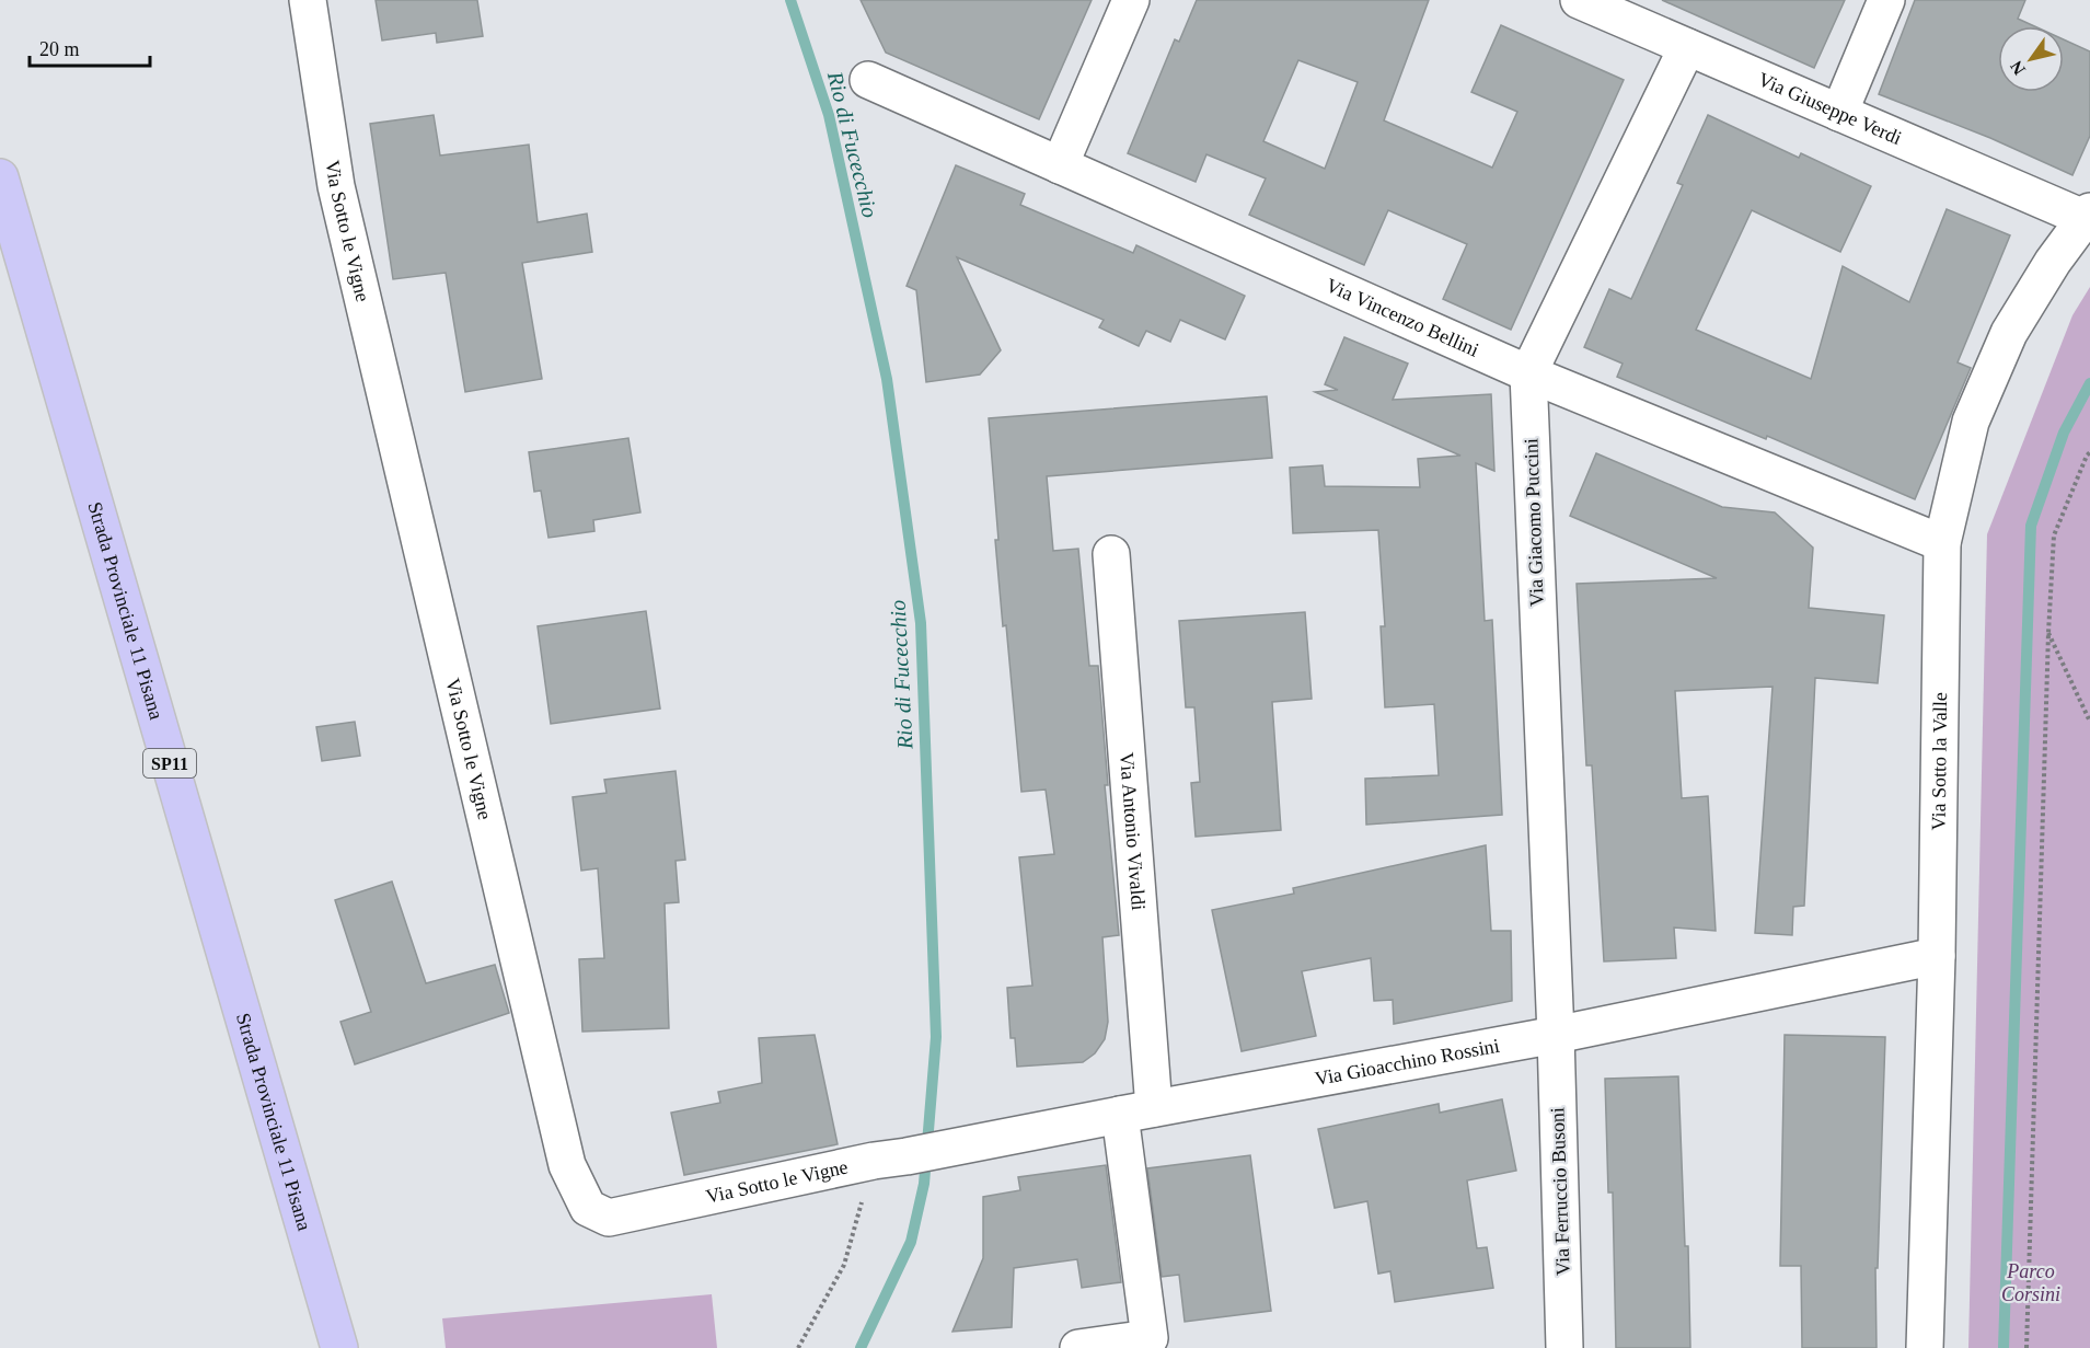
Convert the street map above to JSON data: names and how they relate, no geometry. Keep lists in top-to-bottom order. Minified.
{"streets":{"main road":["Strada Provinciale 11 Pisana","SP11"],"street":["Via Giuseppe Verdi","Via Sotto le Vigne","Via Vincenzo Bellini","Via Giacomo Puccini","Via Sotto la Valle","Via Antonio Vivaldi","Via Gioacchino Rossini","Via Ferruccio Busoni"]},"crossings":[["Via Giuseppe Verdi","Via Giacomo Puccini"],["Via Giuseppe Verdi","Via Sotto la Valle"],["Via Sotto le Vigne","Via Gioacchino Rossini"],["Via Vincenzo Bellini","Via Giacomo Puccini"],["Via Vincenzo Bellini","Via Sotto la Valle"],["Via Giacomo Puccini","Via Gioacchino Rossini"],["Via Giacomo Puccini","Via Ferruccio Busoni"],["Via Sotto la Valle","Via Gioacchino Rossini"],["Via Antonio Vivaldi","Via Gioacchino Rossini"],["Via Gioacchino Rossini","Via Ferruccio Busoni"]],"water":["Rio di Fucecchio"],"parks":["Parco Corsini"],"scale_bar":"20 m","north":"bottom left"}
